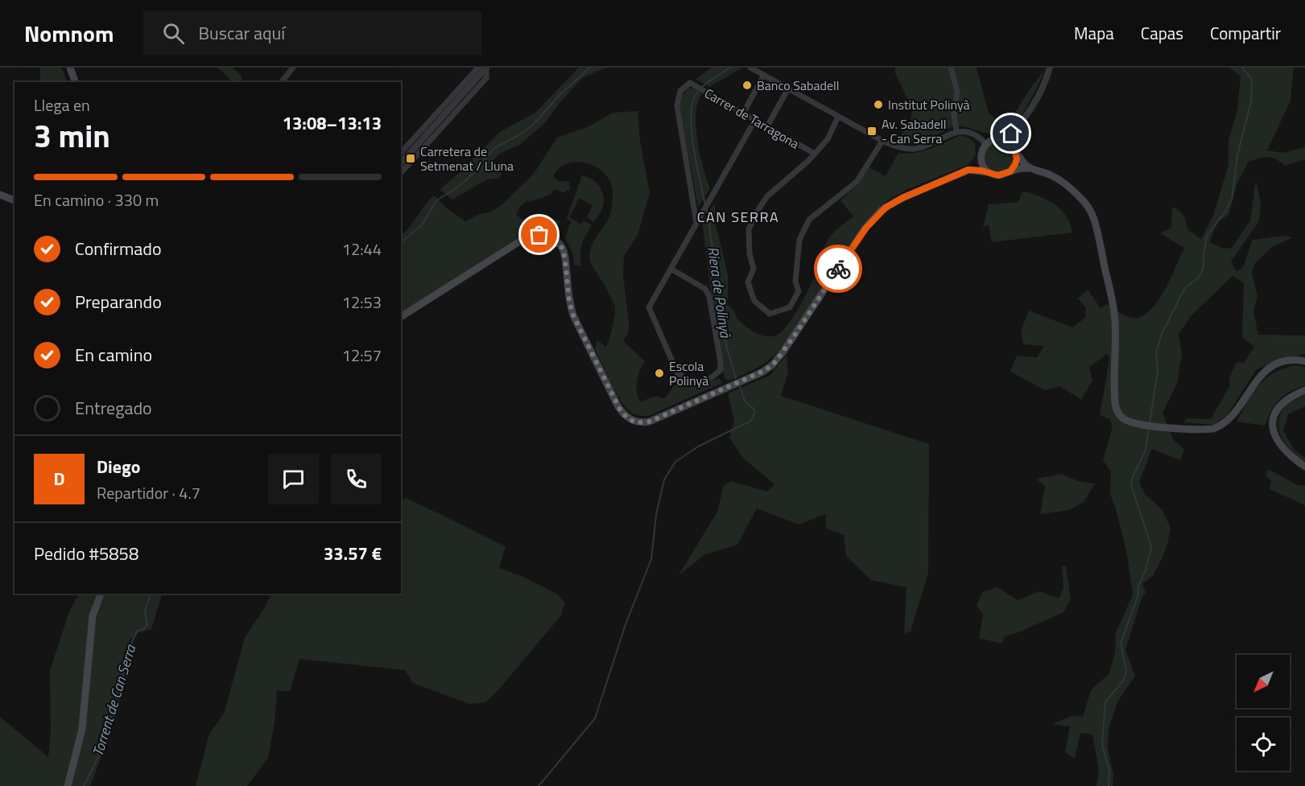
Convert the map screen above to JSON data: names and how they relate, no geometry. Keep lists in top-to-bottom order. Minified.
{"streets":{"street":["Carrer de Tarragona"]},"districts":["CAN SERRA"],"water":["Riera de Polinyà","Torrent de Can Serra"],"places":{"other":["Banco Sabadell","Institut Polinyà","Escola Polinyà"],"transit":["Av. Sabadell - Can Serra","Carretera de Setmenat / Lluna"]},"north":"bottom left","page":{"header":"Nomnom","search":"Buscar aquí","nav":["Mapa","Capas","Compartir"],"heading":["3 min","Llega en","13:08–13:13"],"panel":["Diego","Repartidor · 4.7","Pedido #5858","33.57 €"],"bar":"En camino · 330 m","list":[["Confirmado","12:44"],["Preparando","12:53"],["En camino","12:57"],"Entregado"],"round":"D"}}
